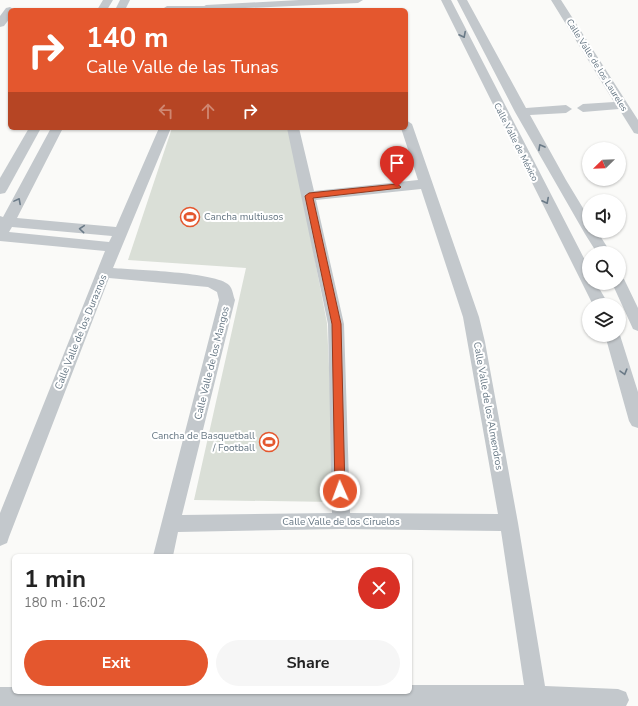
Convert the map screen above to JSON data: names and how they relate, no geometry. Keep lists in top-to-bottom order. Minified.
{"streets":{"street":["Calle Valle de los Laureles","Calle Valle de México","Calle Valle de los Duraznos","Calle Valle de los Mangos","Calle Valle de los Almendros","Calle Valle de los Ciruelos"]},"crossings":[["Calle Valle de los Duraznos","Calle Valle de los Mangos"],["Calle Valle de los Mangos","Calle Valle de los Ciruelos"],["Calle Valle de los Almendros","Calle Valle de los Ciruelos"]],"places":{"sports":["Cancha multiusos","Cancha de Basquetball / Football"]},"north":"bottom left","page":{"turn":["140 m","Calle Valle de las Tunas"],"heading":["1 min","180 m · 16:02"],"buttons":["Exit","Share"]}}
